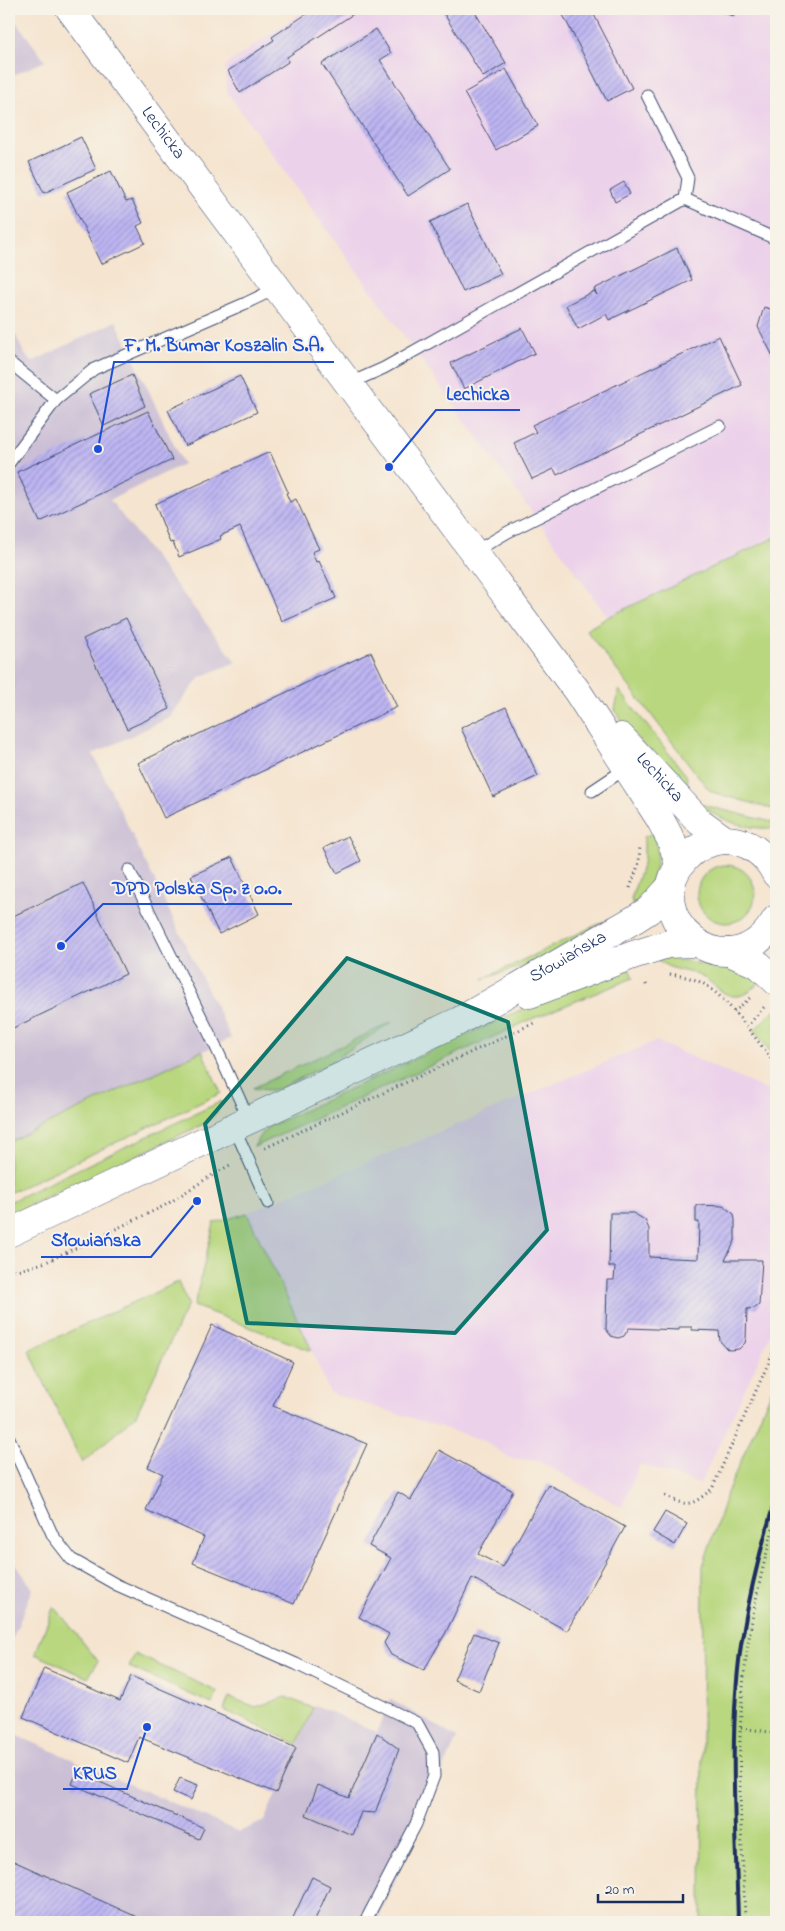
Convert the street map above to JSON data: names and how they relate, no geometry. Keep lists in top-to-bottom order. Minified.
{"streets":{"main road":["Lechicka","Słowiańska"]},"crossings":[["Lechicka","Słowiańska"]],"places":["F. M. Bumar Koszalin S.A.","Lechicka","DPD Polska Sp. z o.o.","Słowiańska","KRUS"],"scale_bar":"20 m"}
